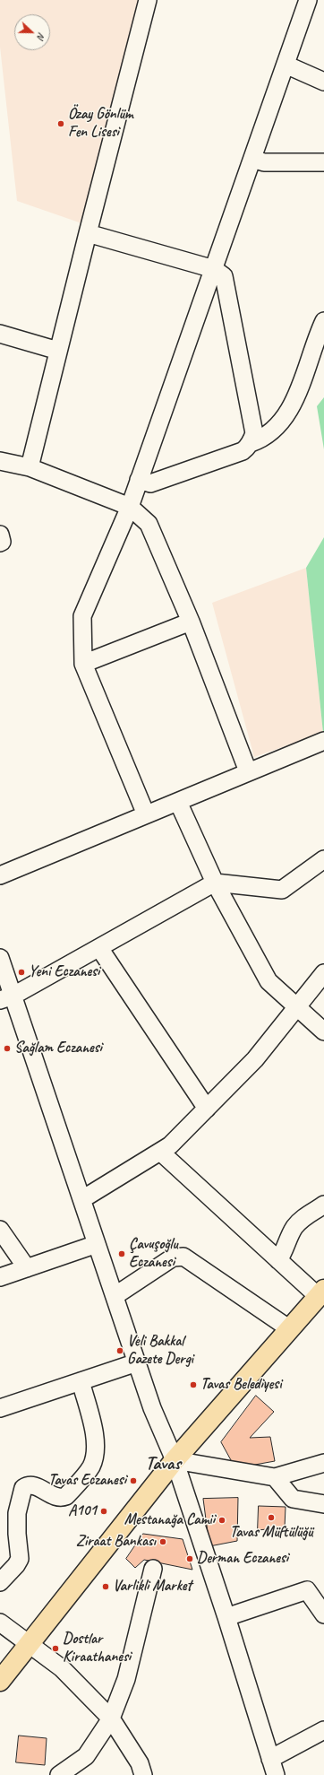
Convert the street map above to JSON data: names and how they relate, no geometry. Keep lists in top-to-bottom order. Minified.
{"districts":["Tavas"],"places":["Özay Gönlüm Fen Lisesi","Yeni Eczanesi","Sağlam Eczanesi","Çavuşoğlu Eczanesi","Veli Bakkal Gazete Dergi","Tavas Belediyesi","Tavas Eczanesi","A101","Tavas Müftülüğü","Mestanağa Camii","Ziraat Bankası","Derman Eczanesi","Varlikli Market","Dostlar Kiraathanesi"],"north":"right"}
